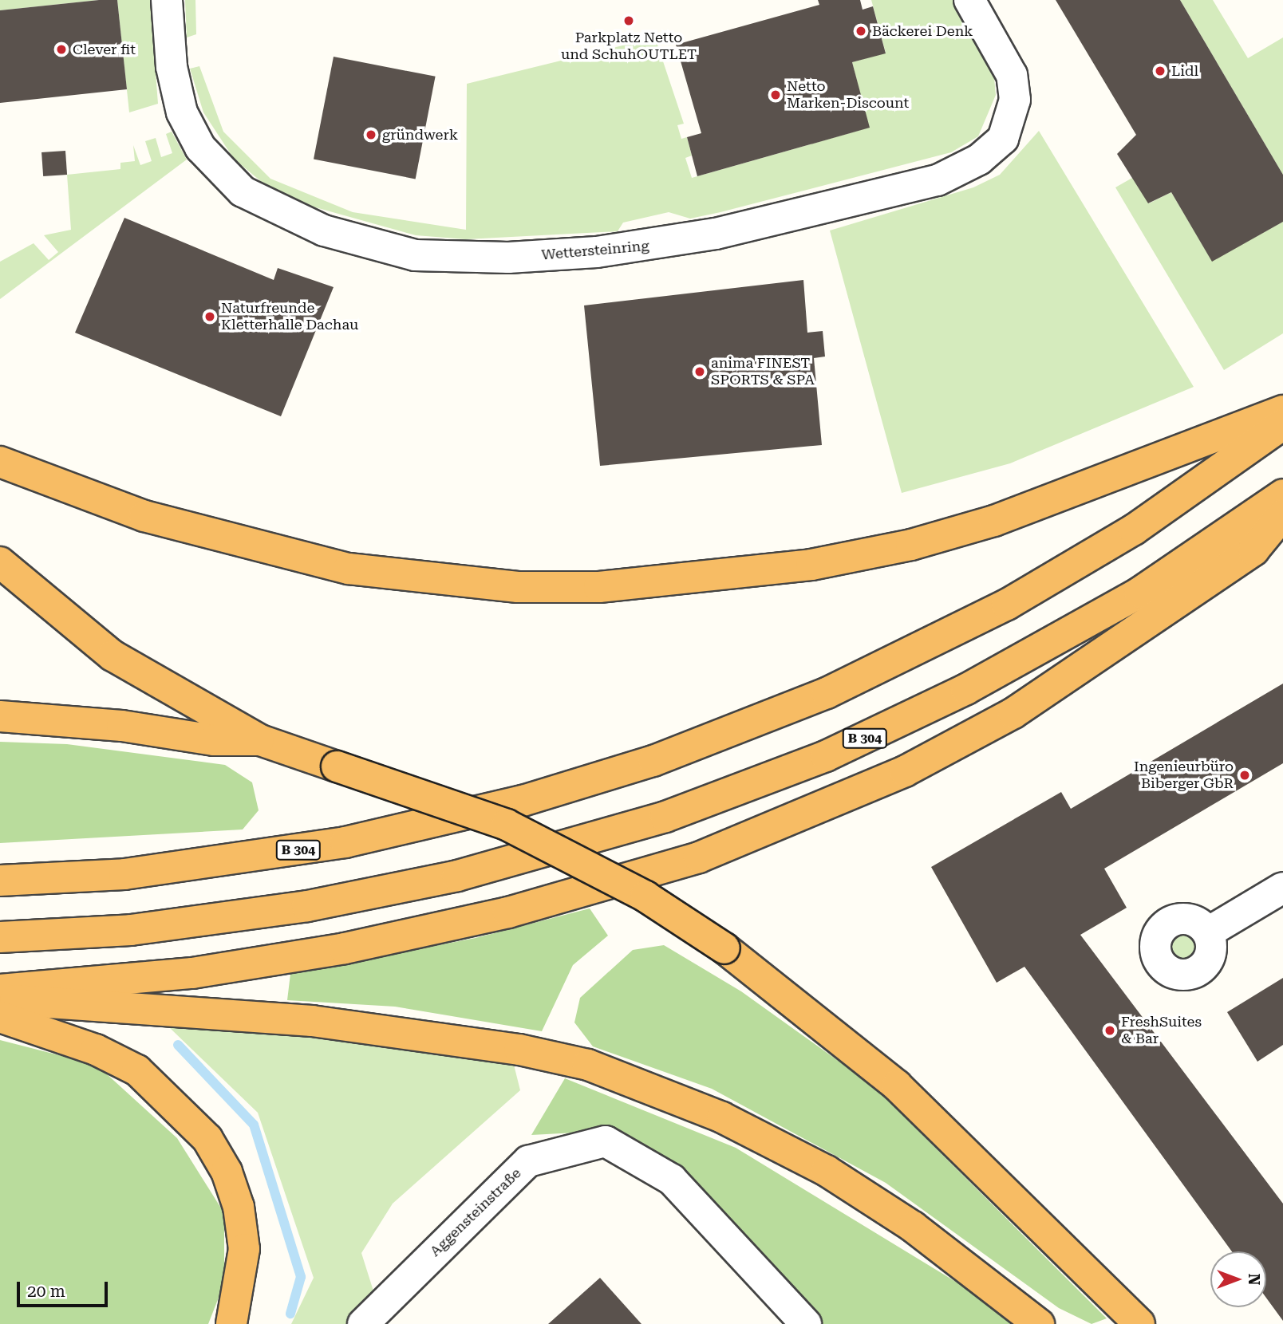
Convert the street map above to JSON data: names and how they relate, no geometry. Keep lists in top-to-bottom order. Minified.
{"streets":{"highway":["B 304"],"street":["Wettersteinring","Aggensteinstraße"]},"places":["Parkplatz Netto und SchuhOUTLET","Bäckerei Denk","Clever fit","Lidl","Netto Marken-Discount","gründwerk","Naturfreunde Kletterhalle Dachau","anima FINEST SPORTS & SPA","Ingenieurbüro Biberger GbR","FreshSuites & Bar"],"scale_bar":"20 m","north":"right"}
